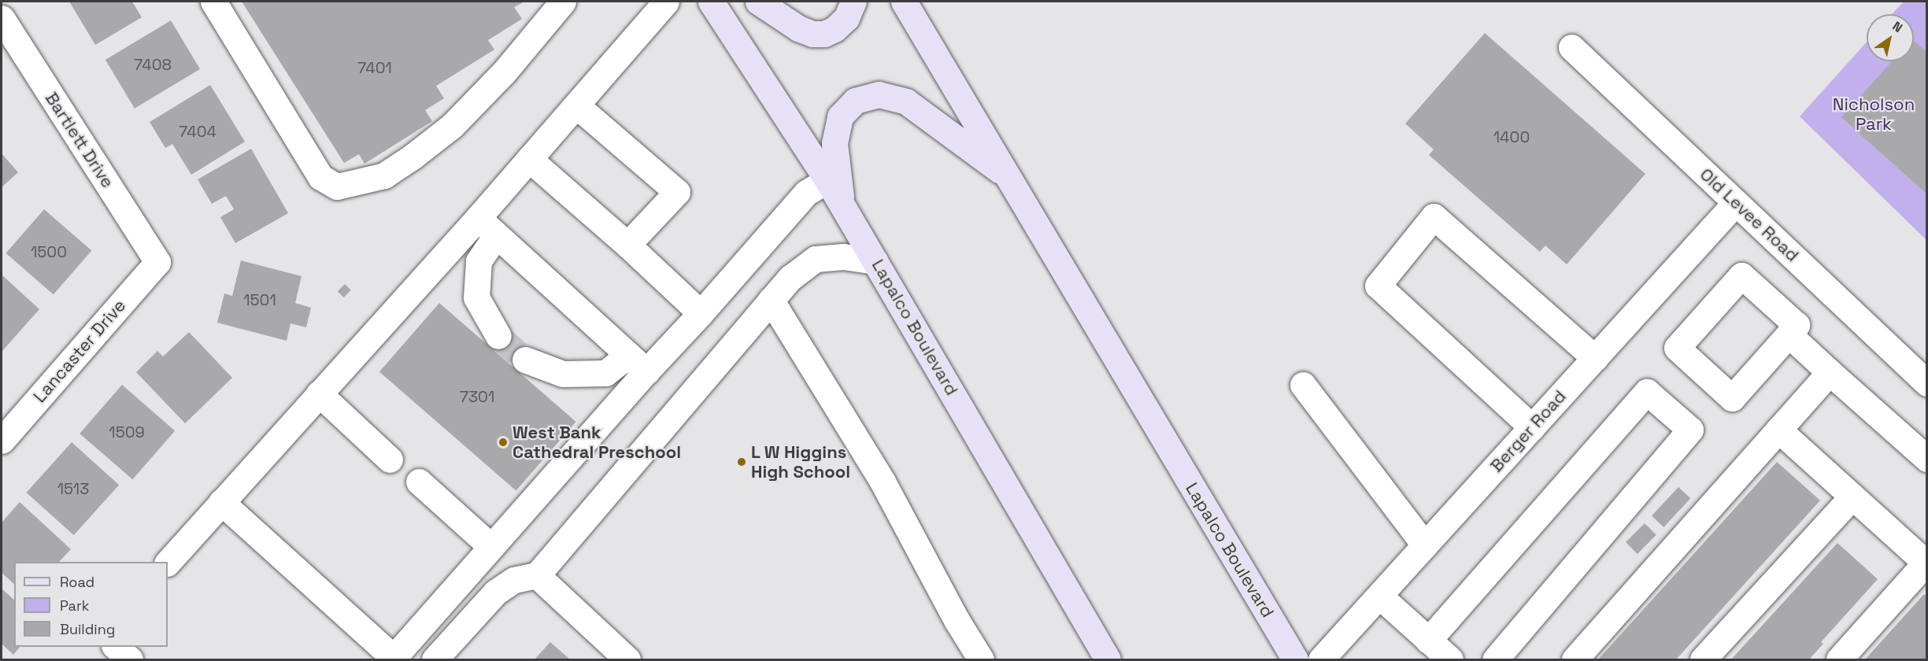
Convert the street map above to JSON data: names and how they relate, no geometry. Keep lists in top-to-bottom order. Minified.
{"streets":{"main road":["Lapalco Boulevard"],"street":["Bartlett Drive","Old Levee Road","Lancaster Drive","Berger Road"]},"crossings":[["Bartlett Drive","Lancaster Drive"],["Old Levee Road","Berger Road"]],"parks":["Nicholson Park"],"places":["West Bank Cathedral Preschool","L W Higgins High School"],"house_numbers":["7408","7401","7404","1400","1500","1501","7301","1509","1513"],"legend":["Road","Park","Building"],"north":"top right"}
